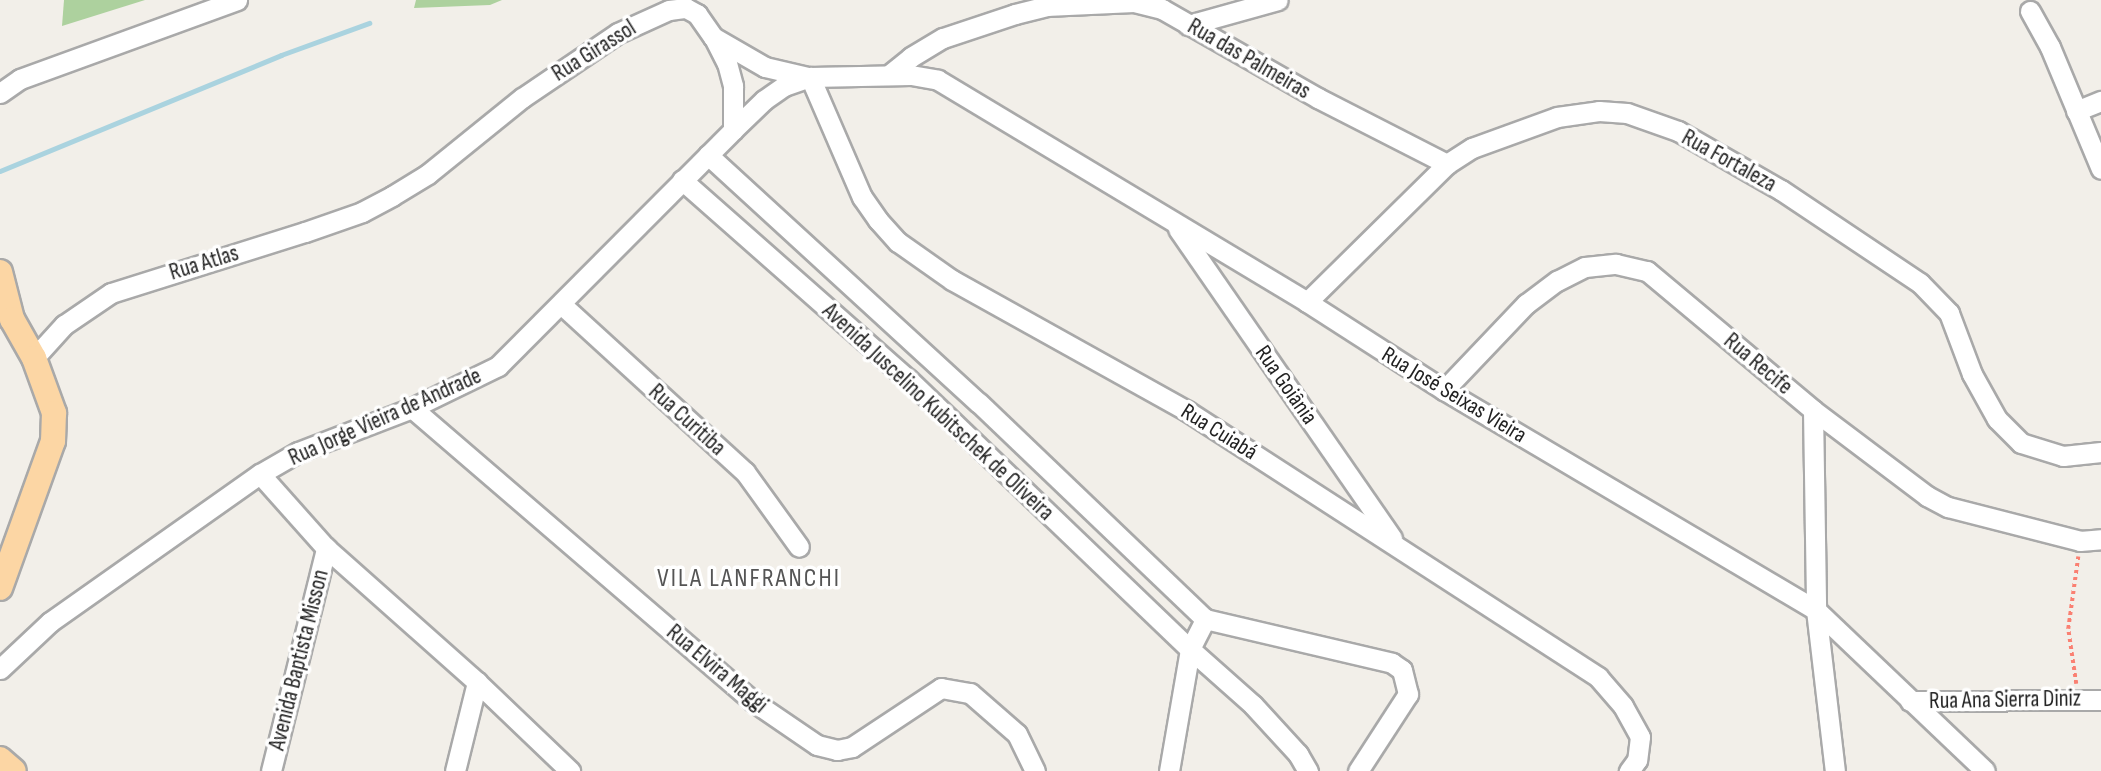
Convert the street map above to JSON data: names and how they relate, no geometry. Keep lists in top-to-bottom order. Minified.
{"streets":{"street":["Rua Girassol","Rua das Palmeiras","Rua Fortaleza","Rua Atlas","Rua Recife","Rua Goiânia","Rua José Seixas Vieira","Avenida Juscelino Kubitschek de Oliveira","Rua Jorge Vieira de Andrade","Rua Curitiba","Rua Cuiabá","Avenida Baptista Misson","Rua Elvira Maggi","Rua Ana Sierra Diniz"]},"crossings":[["Rua Girassol","Rua Atlas"],["Rua Girassol","Rua Jorge Vieira de Andrade"],["Rua Girassol","Rua Cuiabá"],["Rua das Palmeiras","Rua Fortaleza"],["Rua das Palmeiras","Rua José Seixas Vieira"],["Rua das Palmeiras","Rua Jorge Vieira de Andrade"],["Rua Fortaleza","Rua José Seixas Vieira"],["Rua Recife","Rua José Seixas Vieira"],["Rua Goiânia","Rua José Seixas Vieira"],["Rua Goiânia","Rua Cuiabá"],["Rua José Seixas Vieira","Rua Jorge Vieira de Andrade"],["Rua José Seixas Vieira","Rua Ana Sierra Diniz"],["Avenida Juscelino Kubitschek de Oliveira","Rua Jorge Vieira de Andrade"],["Rua Jorge Vieira de Andrade","Rua Curitiba"],["Rua Jorge Vieira de Andrade","Rua Cuiabá"],["Rua Jorge Vieira de Andrade","Rua Elvira Maggi"]],"districts":["VILA LANFRANCHI"]}
